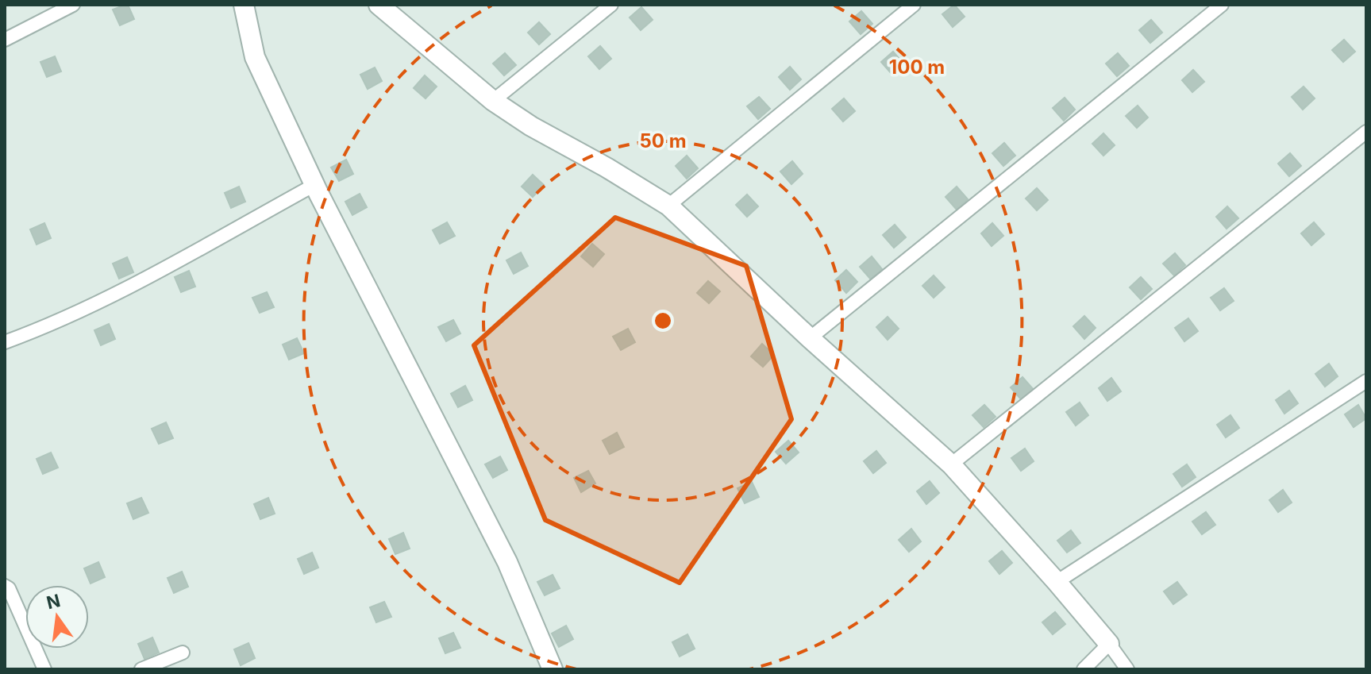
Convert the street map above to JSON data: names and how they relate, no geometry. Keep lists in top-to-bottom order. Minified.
{"north":"top","rings":["100 m","50 m"]}
